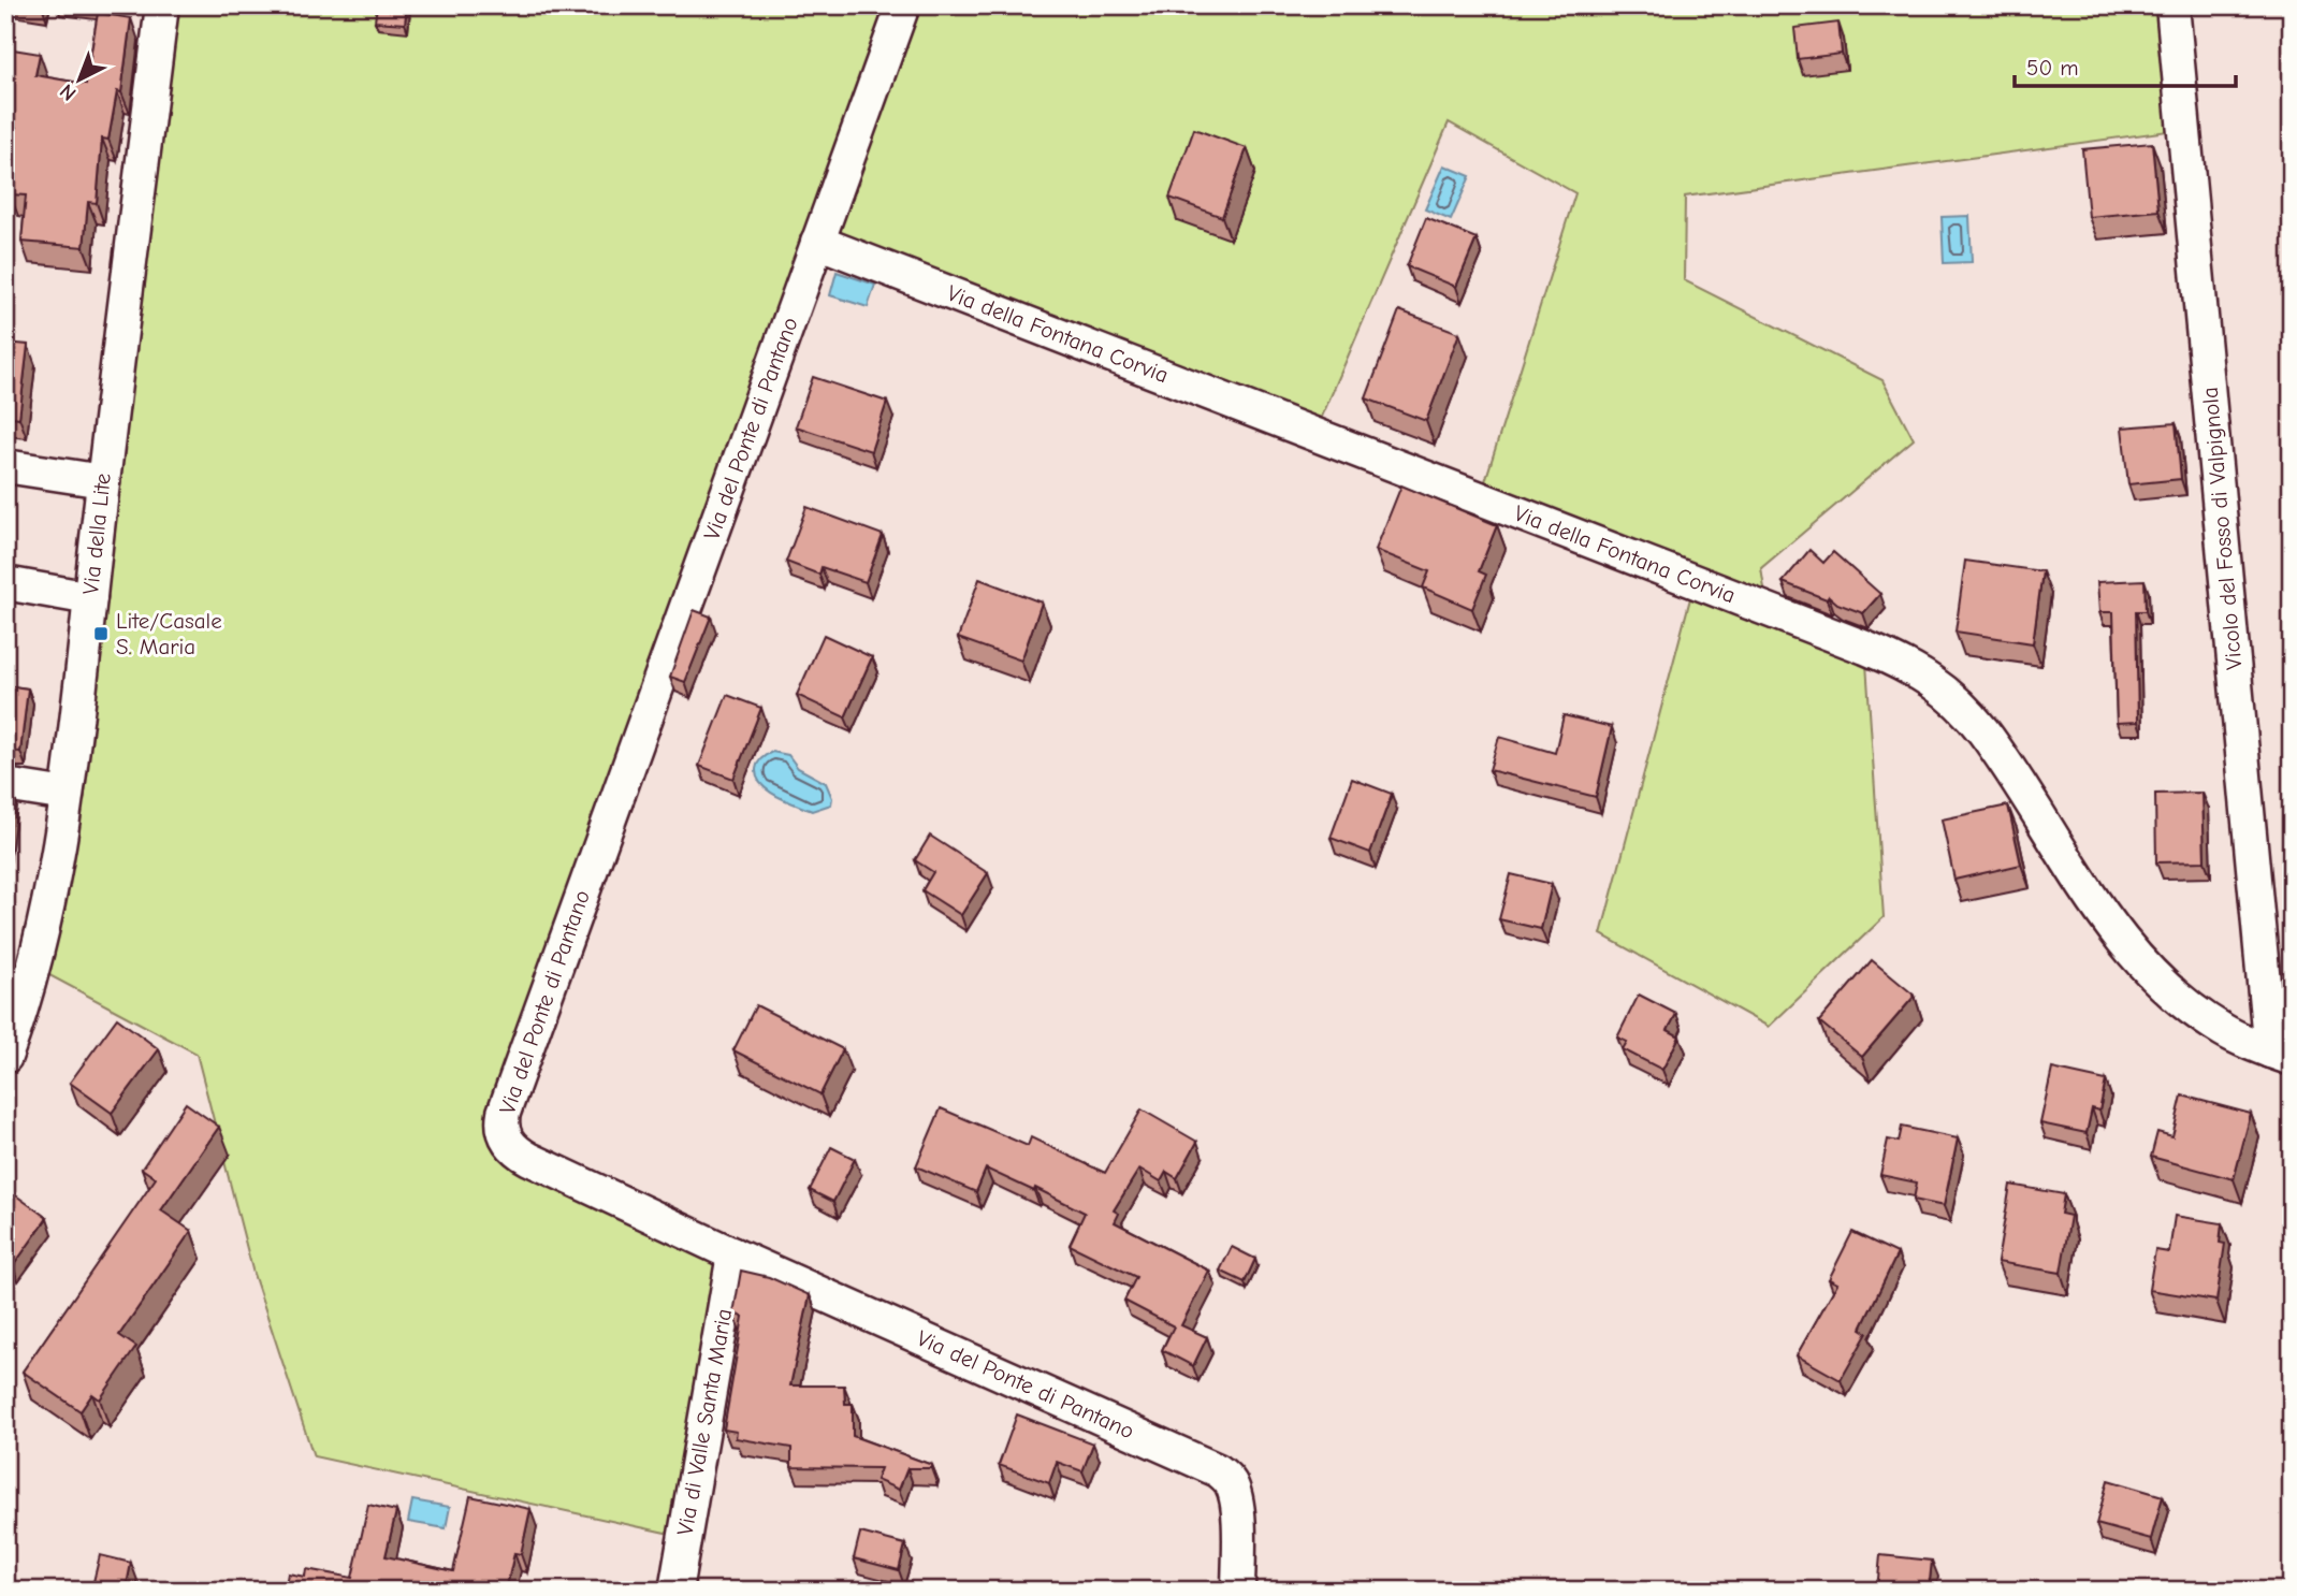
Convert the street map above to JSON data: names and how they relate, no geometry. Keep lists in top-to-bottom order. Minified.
{"streets":{"street":["Via della Fontana Corvia","Via del Ponte di Pantano","Vicolo del Fosso di Valpignola","Via della Lite","Via di Valle Santa Maria"]},"crossings":[["Via della Fontana Corvia","Via del Ponte di Pantano"],["Via della Fontana Corvia","Vicolo del Fosso di Valpignola"],["Via del Ponte di Pantano","Via di Valle Santa Maria"]],"places":{"transit":["Lite/Casale S. Maria"]},"scale_bar":"50 m","north":"bottom left"}
